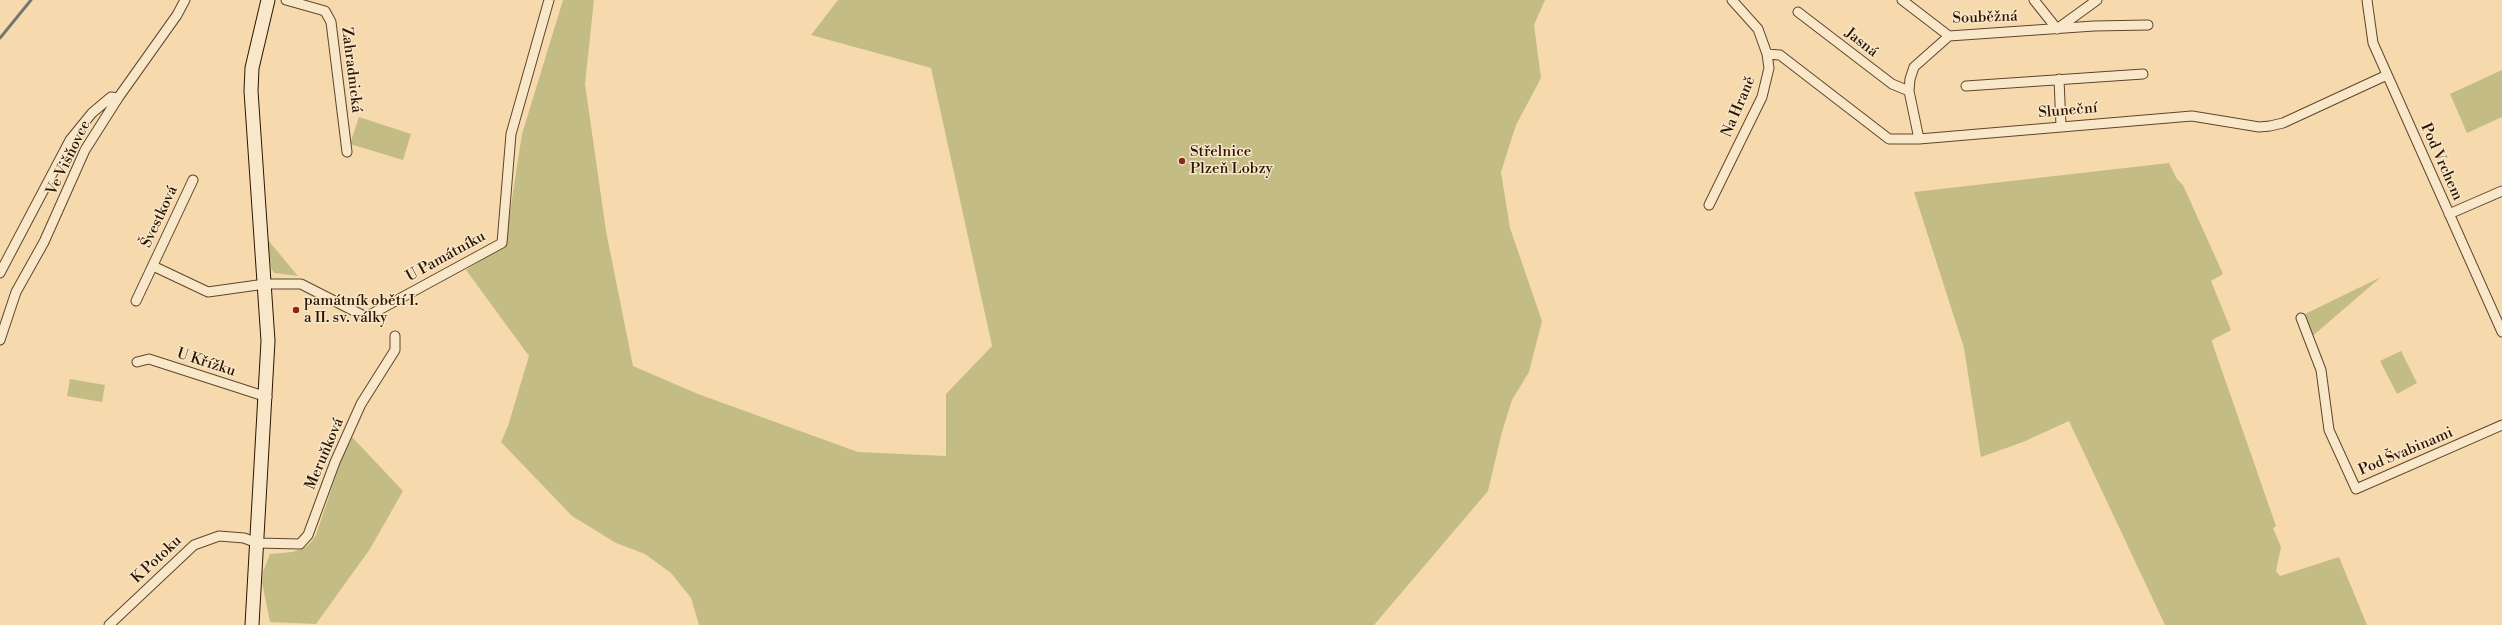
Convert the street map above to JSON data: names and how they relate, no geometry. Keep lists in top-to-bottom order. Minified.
{"streets":{"street":["Souběžná","Jasná","Zahradnická","Na Hraně","Sluneční","Ve Višňovce","Pod Vrchem","Švestková","U Památníku","U Křížku","Pod Švabinami","Meruňková","K Potoku"]},"crossings":[["Na Hraně","Sluneční"],["Sluneční","Pod Vrchem"],["Švestková","U Památníku"],["Meruňková","K Potoku"]],"places":["Střelnice Plzeň Lobzy","památník obětí I. a II. sv. války"]}
